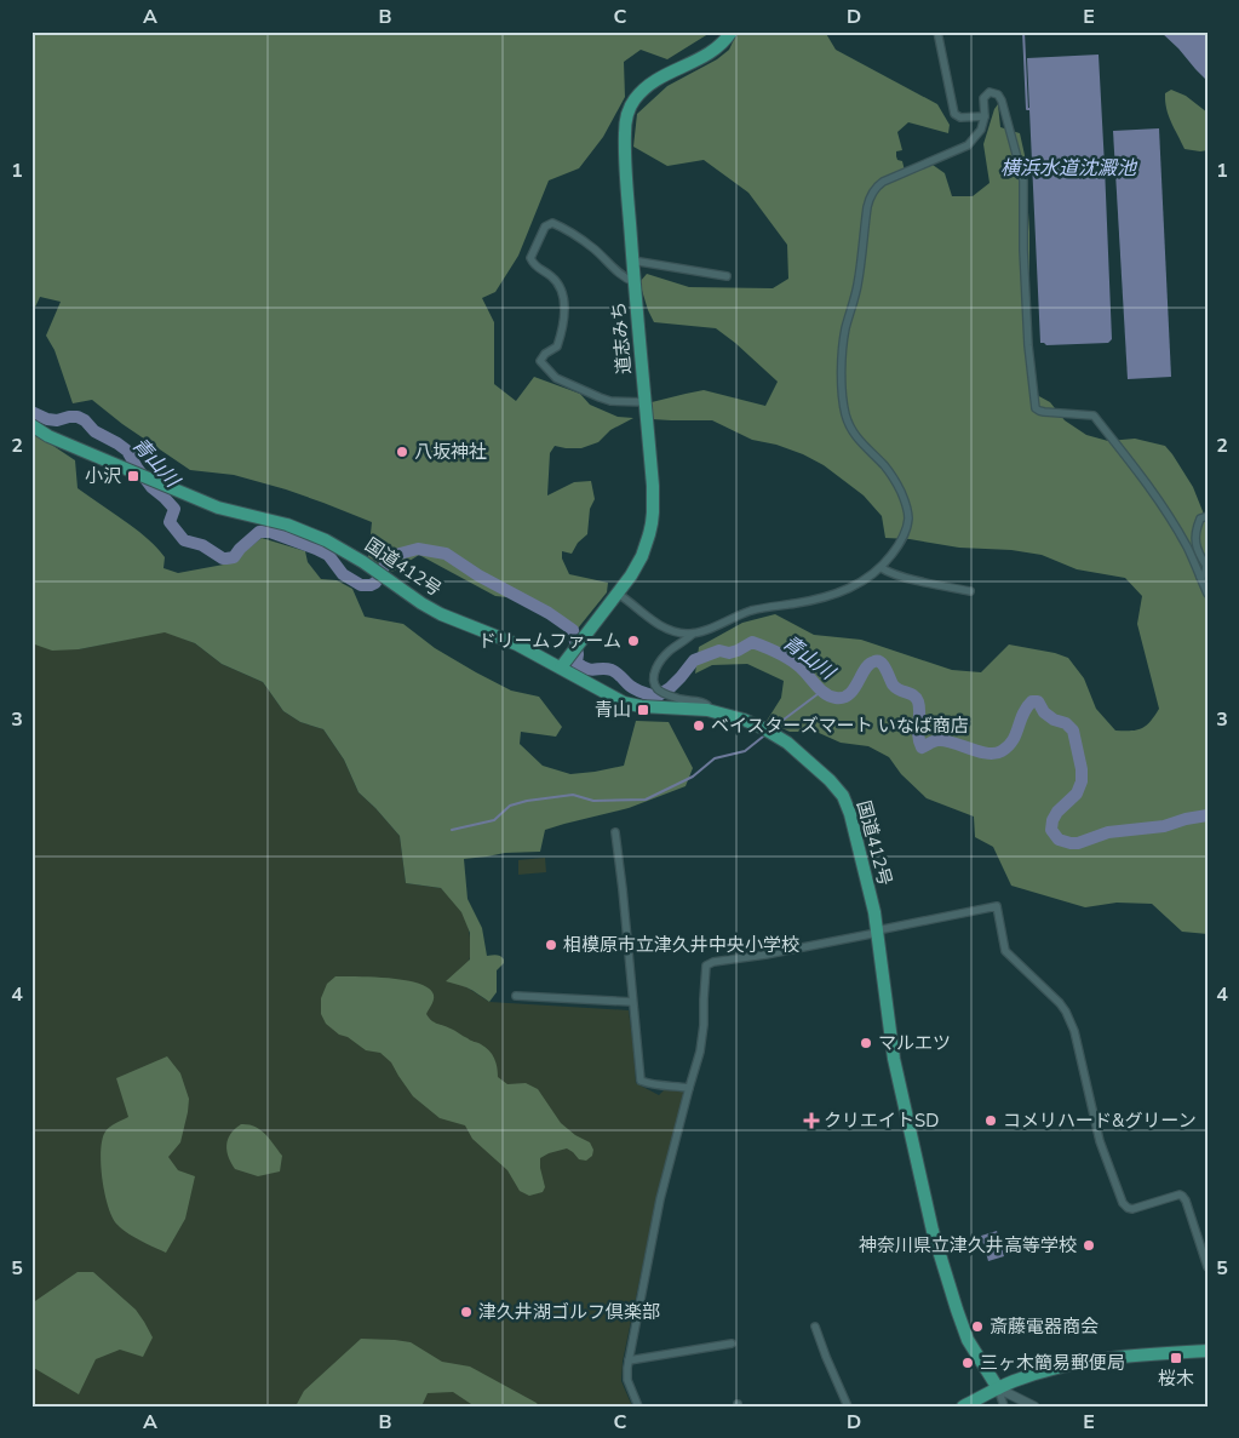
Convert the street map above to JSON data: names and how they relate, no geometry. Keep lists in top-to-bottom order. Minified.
{"streets":{"highway":["道志みち","国道412号"]},"crossings":[["道志みち","国道412号"]],"water":["横浜水道沈澱池","青山川"],"places":{"other":["八坂神社","ドリームファーム","ベイスターズマート いなば商店","相模原市立津久井中央小学校","マルエツ","コメリハード&グリーン","神奈川県立津久井高等学校","津久井湖ゴルフ倶楽部","斎藤電器商会","三ヶ木簡易郵便局"],"transit":["小沢","青山","桜木"],"health":["クリエイトSD"]},"grid":{"columns":["A","B","C","D","E"],"rows":["1","2","3","4","5"]}}
